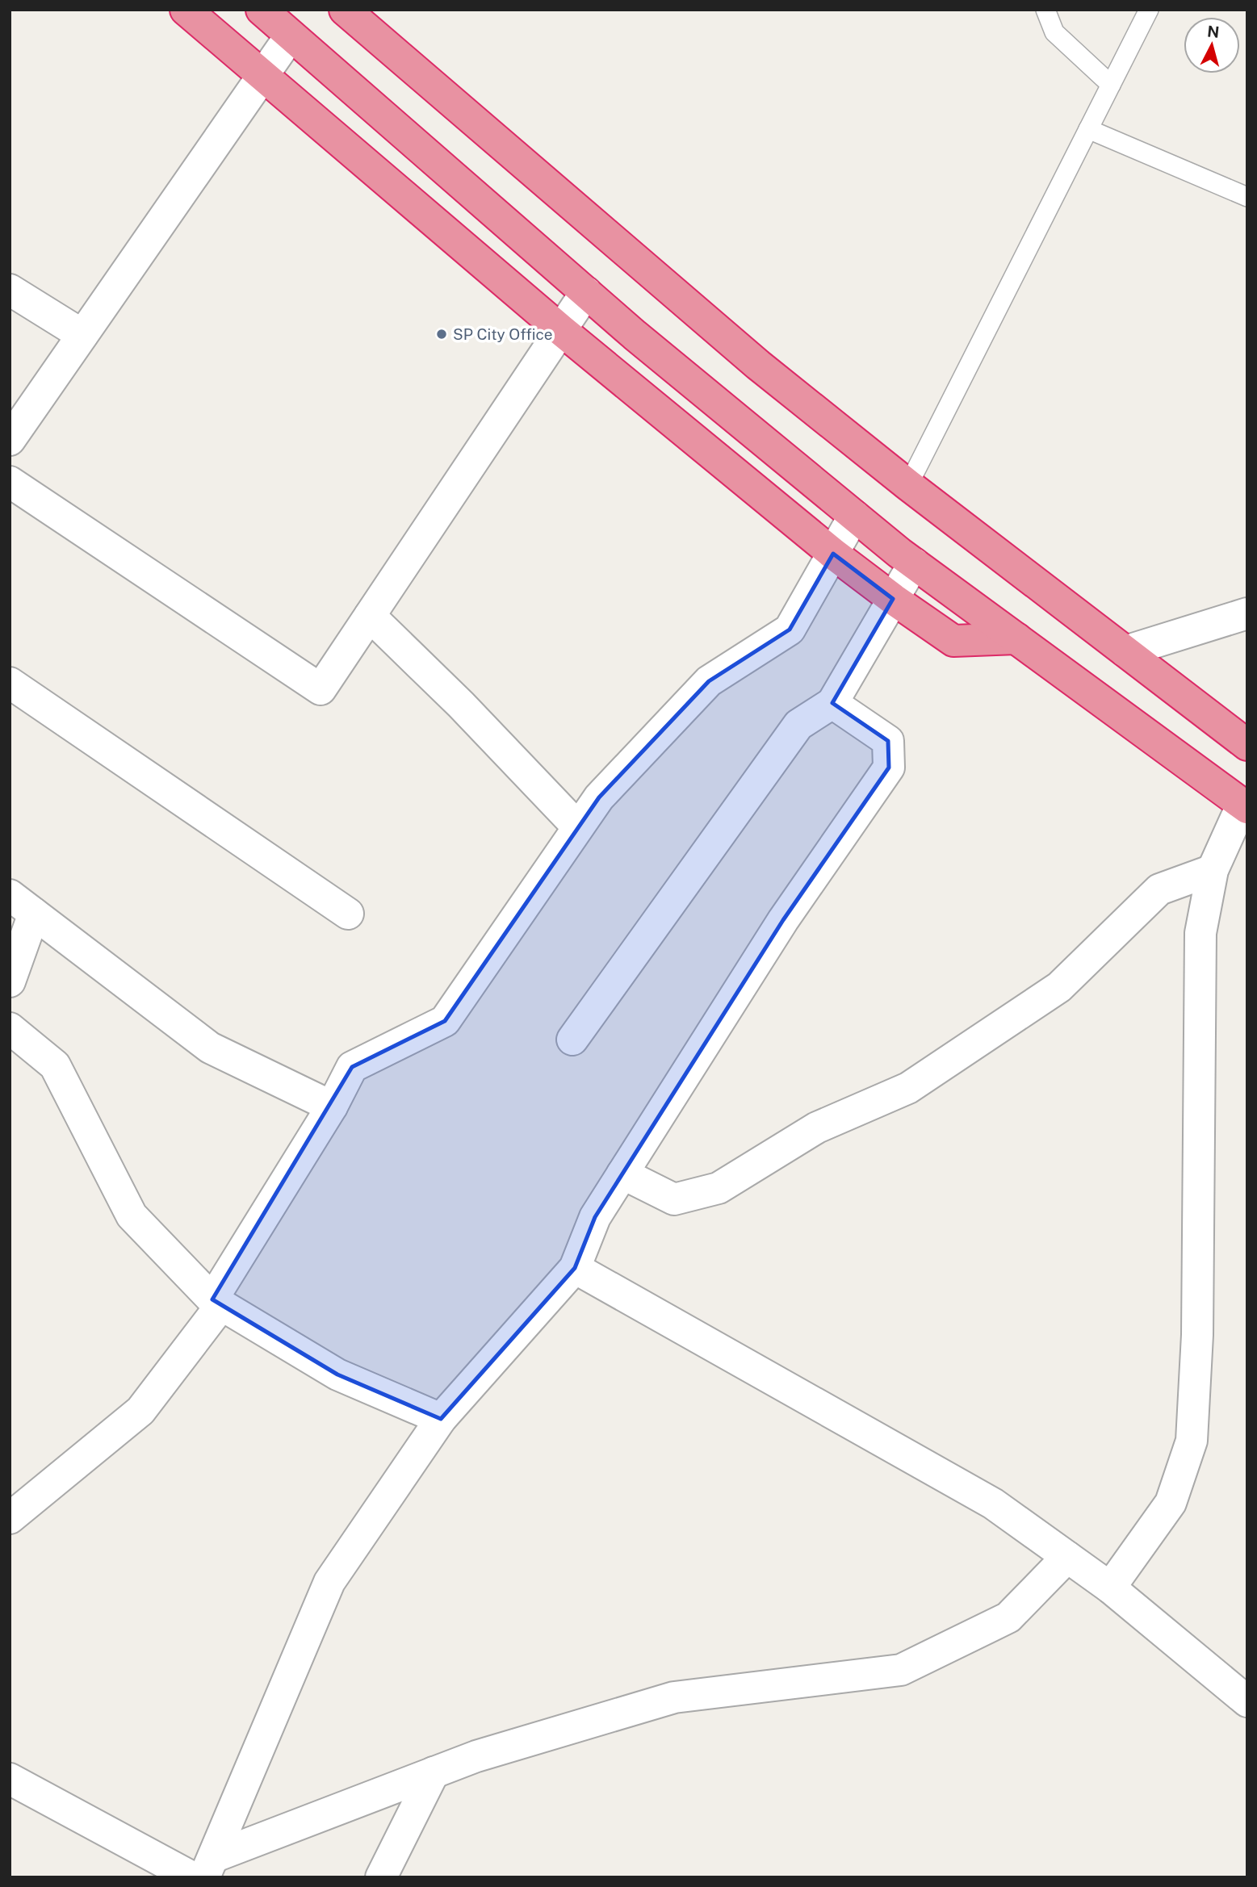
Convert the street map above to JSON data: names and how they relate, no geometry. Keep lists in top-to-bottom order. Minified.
{"places":["SP City Office"],"north":"top"}
